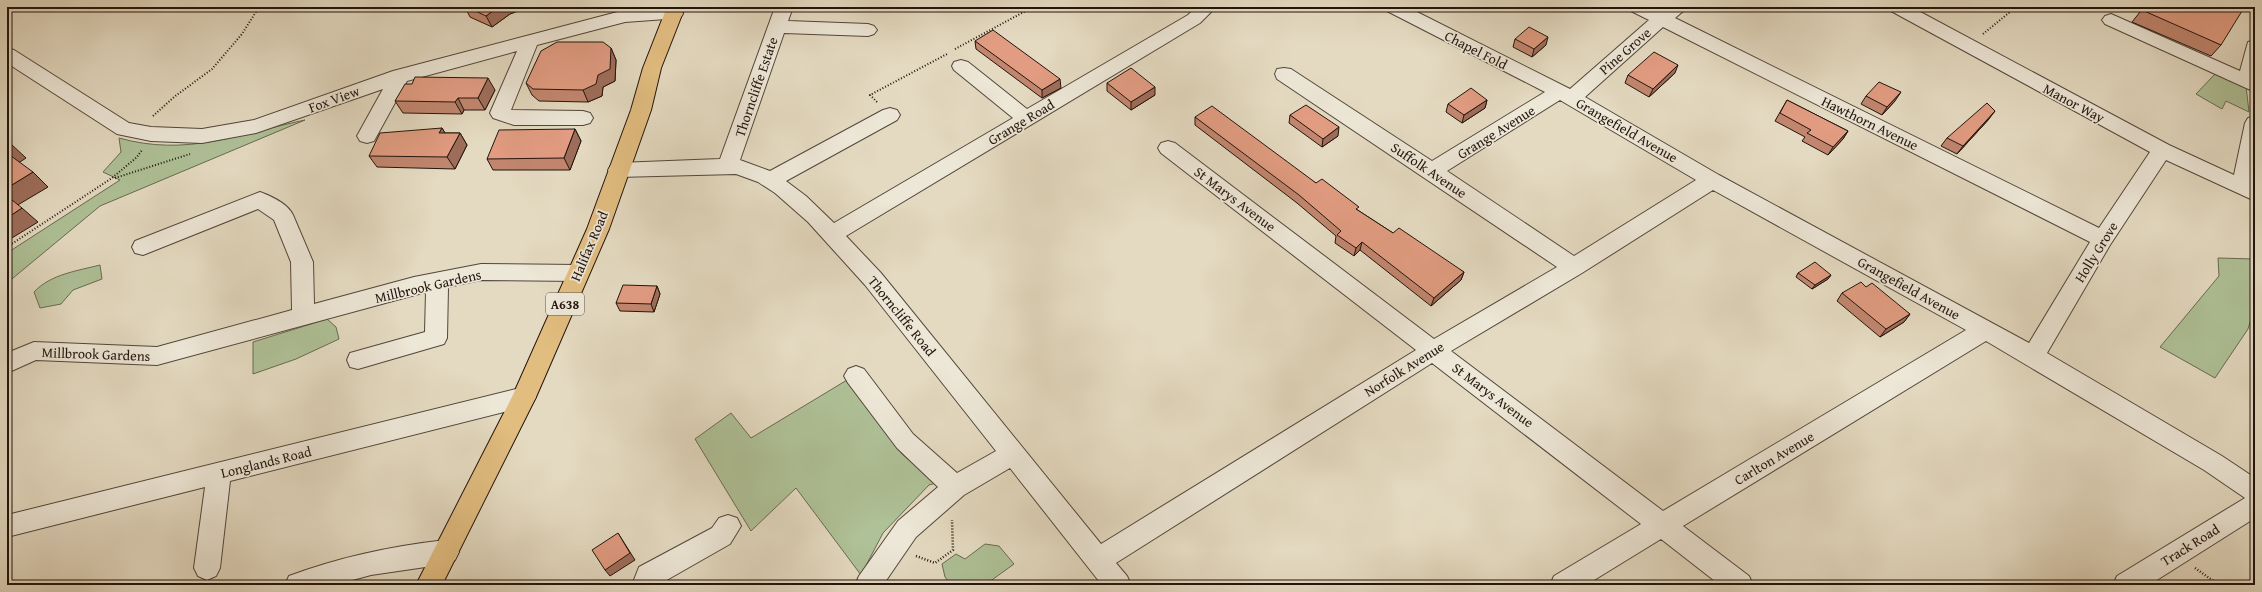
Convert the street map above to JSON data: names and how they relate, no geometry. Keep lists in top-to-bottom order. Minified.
{"streets":{"main road":["Halifax Road","A638"],"street":["Chapel Fold","Pine Grove","Thorncliffe Estate","Fox View","Manor Way","Grange Road","Hawthorn Avenue","Grangefield Avenue","Grange Avenue","Suffolk Avenue","St Marys Avenue","Holly Grove","Millbrook Gardens","Thorncliffe Road","Norfolk Avenue","Carlton Avenue","Longlands Road","Track Road"]},"crossings":[["Chapel Fold","Pine Grove"],["Chapel Fold","Grangefield Avenue"],["Chapel Fold","Grange Avenue"],["Pine Grove","Hawthorn Avenue"],["Pine Grove","Grangefield Avenue"],["Pine Grove","Grange Avenue"],["Thorncliffe Estate","Thorncliffe Road"],["Fox View","Halifax Road"],["Manor Way","Holly Grove"],["Grange Road","Thorncliffe Road"],["Hawthorn Avenue","Holly Grove"],["Grangefield Avenue","Grange Avenue"],["Grangefield Avenue","Holly Grove"],["Grangefield Avenue","Norfolk Avenue"],["Grangefield Avenue","Carlton Avenue"],["Grange Avenue","Suffolk Avenue"],["Suffolk Avenue","Norfolk Avenue"],["St Marys Avenue","Norfolk Avenue"],["St Marys Avenue","Carlton Avenue"],["Halifax Road","Millbrook Gardens"],["Halifax Road","Thorncliffe Road"],["Halifax Road","Longlands Road"],["Thorncliffe Road","Norfolk Avenue"]]}
